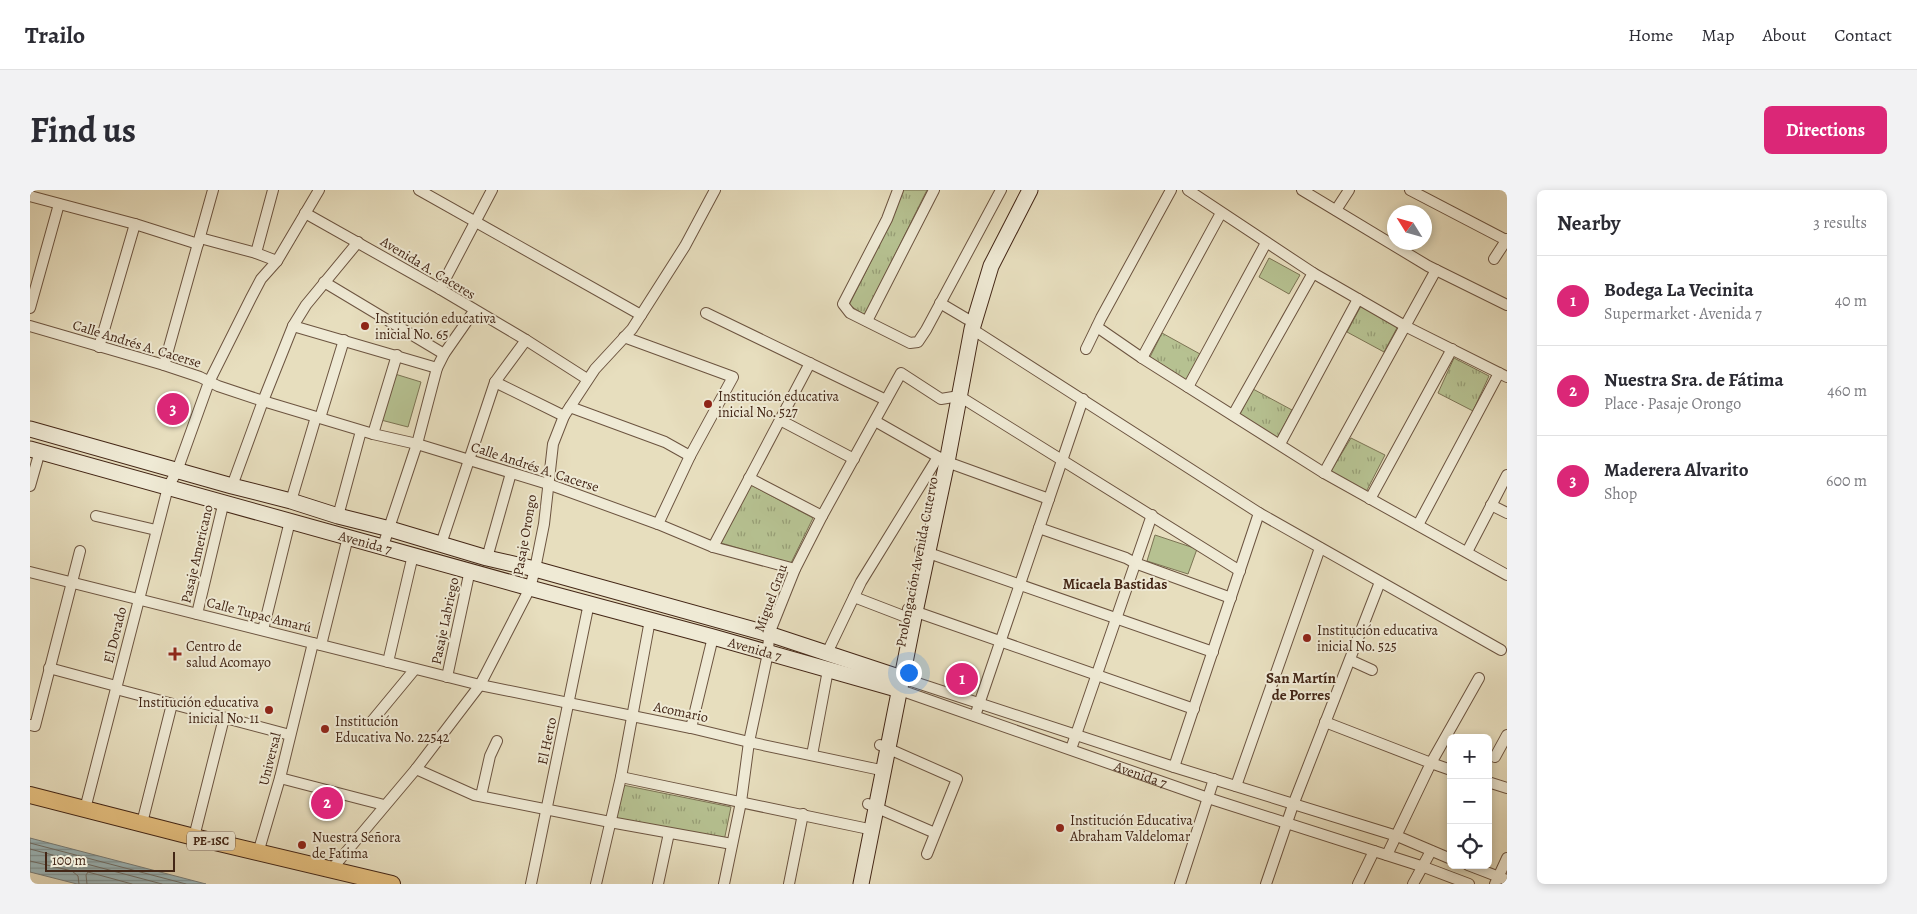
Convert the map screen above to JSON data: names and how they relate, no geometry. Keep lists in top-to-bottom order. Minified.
{"streets":{"main road":["PE-1SC"],"street":["Avenida A. Caceres","Calle Andrés A. Cacerse","Pasaje Orongo","Avenida 7","Pasaje Americano","Prolongación Avenida Cutervo","Miguel Grau","Calle Tupac Amarú","Pasaje Labriego","El Dorado","Acomario","El Herto","Universal"]},"crossings":[["Avenida A. Caceres","Pasaje Orongo"],["Avenida A. Caceres","El Dorado"],["Calle Andrés A. Cacerse","Pasaje Orongo"],["Calle Andrés A. Cacerse","Miguel Grau"],["Calle Andrés A. Cacerse","El Dorado"],["Pasaje Orongo","Avenida 7"],["Pasaje Orongo","Calle Tupac Amarú"],["Pasaje Orongo","Acomario"],["Pasaje Orongo","PE-1SC"],["Avenida 7","Pasaje Americano"],["Avenida 7","Prolongación Avenida Cutervo"],["Avenida 7","Miguel Grau"],["Avenida 7","Pasaje Labriego"],["Avenida 7","El Dorado"],["Avenida 7","El Herto"],["Avenida 7","Universal"],["Pasaje Americano","Calle Tupac Amarú"],["Prolongación Avenida Cutervo","Miguel Grau"],["Prolongación Avenida Cutervo","Acomario"],["Miguel Grau","Acomario"],["Calle Tupac Amarú","Pasaje Labriego"],["Calle Tupac Amarú","El Dorado"],["Calle Tupac Amarú","Acomario"],["Calle Tupac Amarú","Universal"],["El Dorado","PE-1SC"],["Acomario","El Herto"],["Universal","PE-1SC"]],"districts":["Micaela Bastidas","San Martín de Porres"],"places":{"other":["Institución educativa inicial No. 65","Institución educativa inicial No. 527","Institución educativa inicial No. 525","Institución educativa inicial No. 11","Institución Educativa No. 22542","Institución Educativa Abraham Valdelomar","Nuestra Señora de Fatima"],"health":["Centro de salud Acomayo"]},"scale_bar":"100 m","north":"top left","page":{"header":"Trailo","nav":["Home","Map","About","Contact"],"title":"Find us","buttons":"Directions","heading":["Nearby","3 results"],"list":[{"mark":"1","name":"Bodega La Vecinita","note":"Supermarket · Avenida 7","value":"40 m"},{"mark":"2","name":"Nuestra Sra. de Fátima","note":"Place · Pasaje Orongo","value":"460 m"},{"mark":"3","name":"Maderera Alvarito","note":"Shop","value":"600 m"}],"pins":["3","1","2"],"map_buttons":["+","−"],"scale":"100 m"}}
